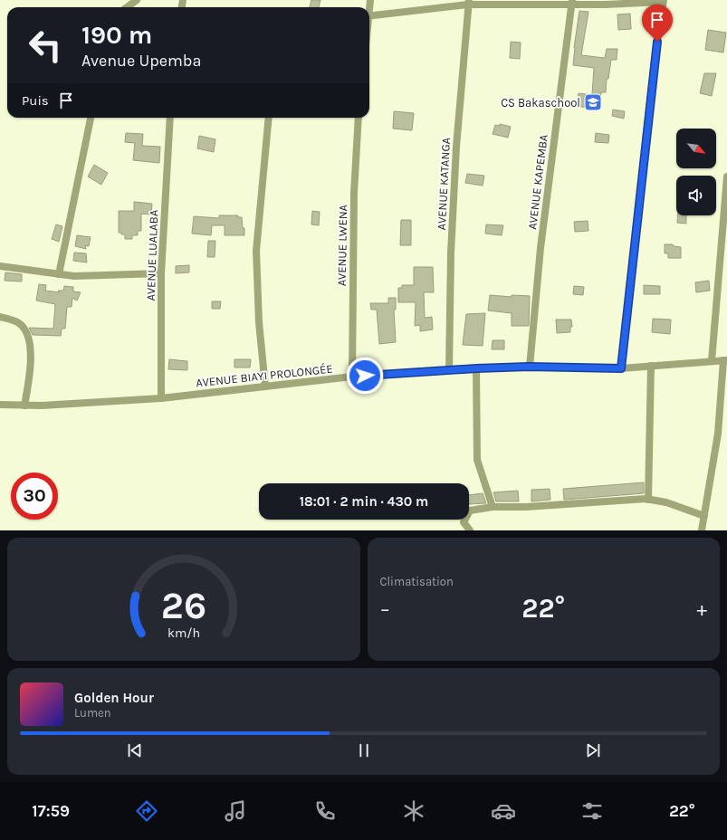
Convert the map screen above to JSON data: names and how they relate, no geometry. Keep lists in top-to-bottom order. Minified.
{"streets":{"street":["AVENUE KAPEMBA","AVENUE KATANGA","AVENUE LWENA","AVENUE LUALABA","AVENUE BIAYI PROLONGÉE"]},"crossings":[["AVENUE KAPEMBA","AVENUE BIAYI PROLONGÉE"],["AVENUE KATANGA","AVENUE BIAYI PROLONGÉE"],["AVENUE LWENA","AVENUE BIAYI PROLONGÉE"],["AVENUE LUALABA","AVENUE BIAYI PROLONGÉE"]],"places":{"school or university":["CS Bakaschool"]},"north":"bottom right","page":{"turn":["190 m","Avenue Upemba"],"then":"Puis","limit":"30","trip":"18:01 · 2 min · 430 m","tile":"Climatisation","heat":["−","22°","+"],"song":["Golden Hour","Lumen"],"tabs":["17:59","22°"],"gauge":["26","km/h"]}}
